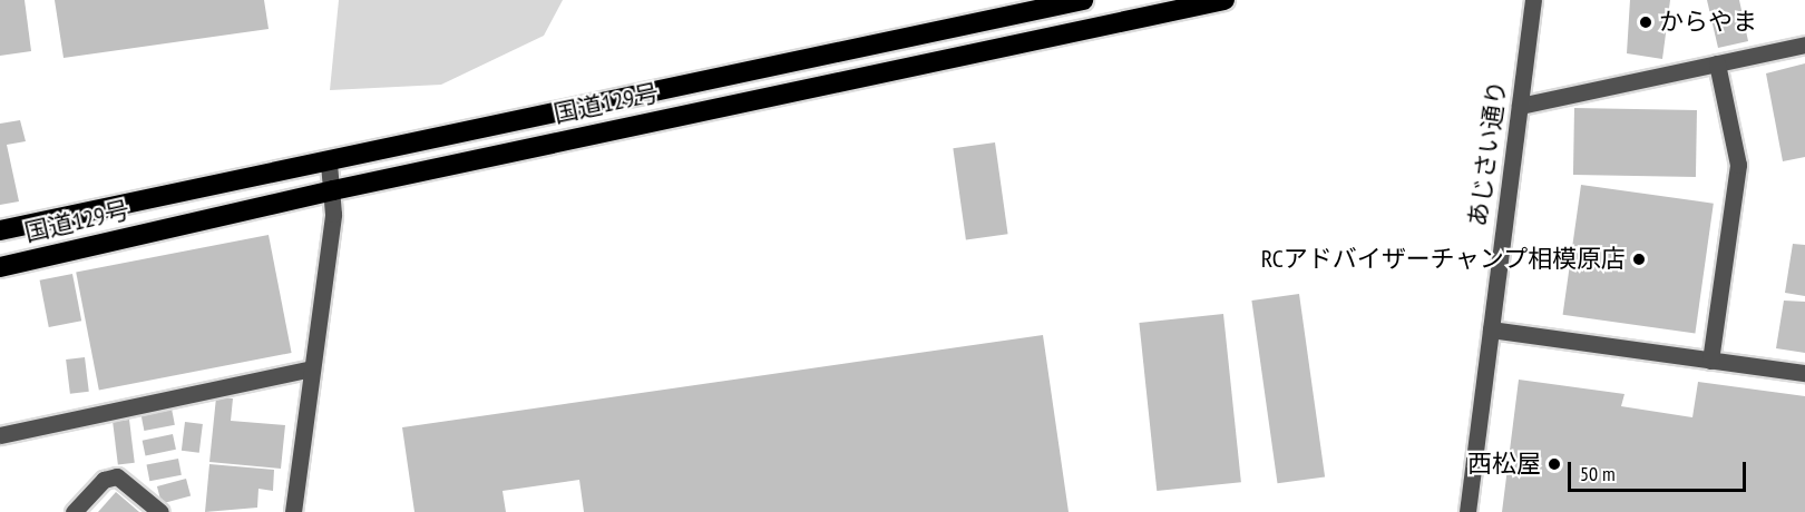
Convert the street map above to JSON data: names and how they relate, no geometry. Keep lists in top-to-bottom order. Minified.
{"streets":{"highway":["国道129号"],"street":["あじさい通り"]},"places":["からやま","RCアドバイザーチャンプ相模原店","西松屋"],"scale_bar":"50 m"}
